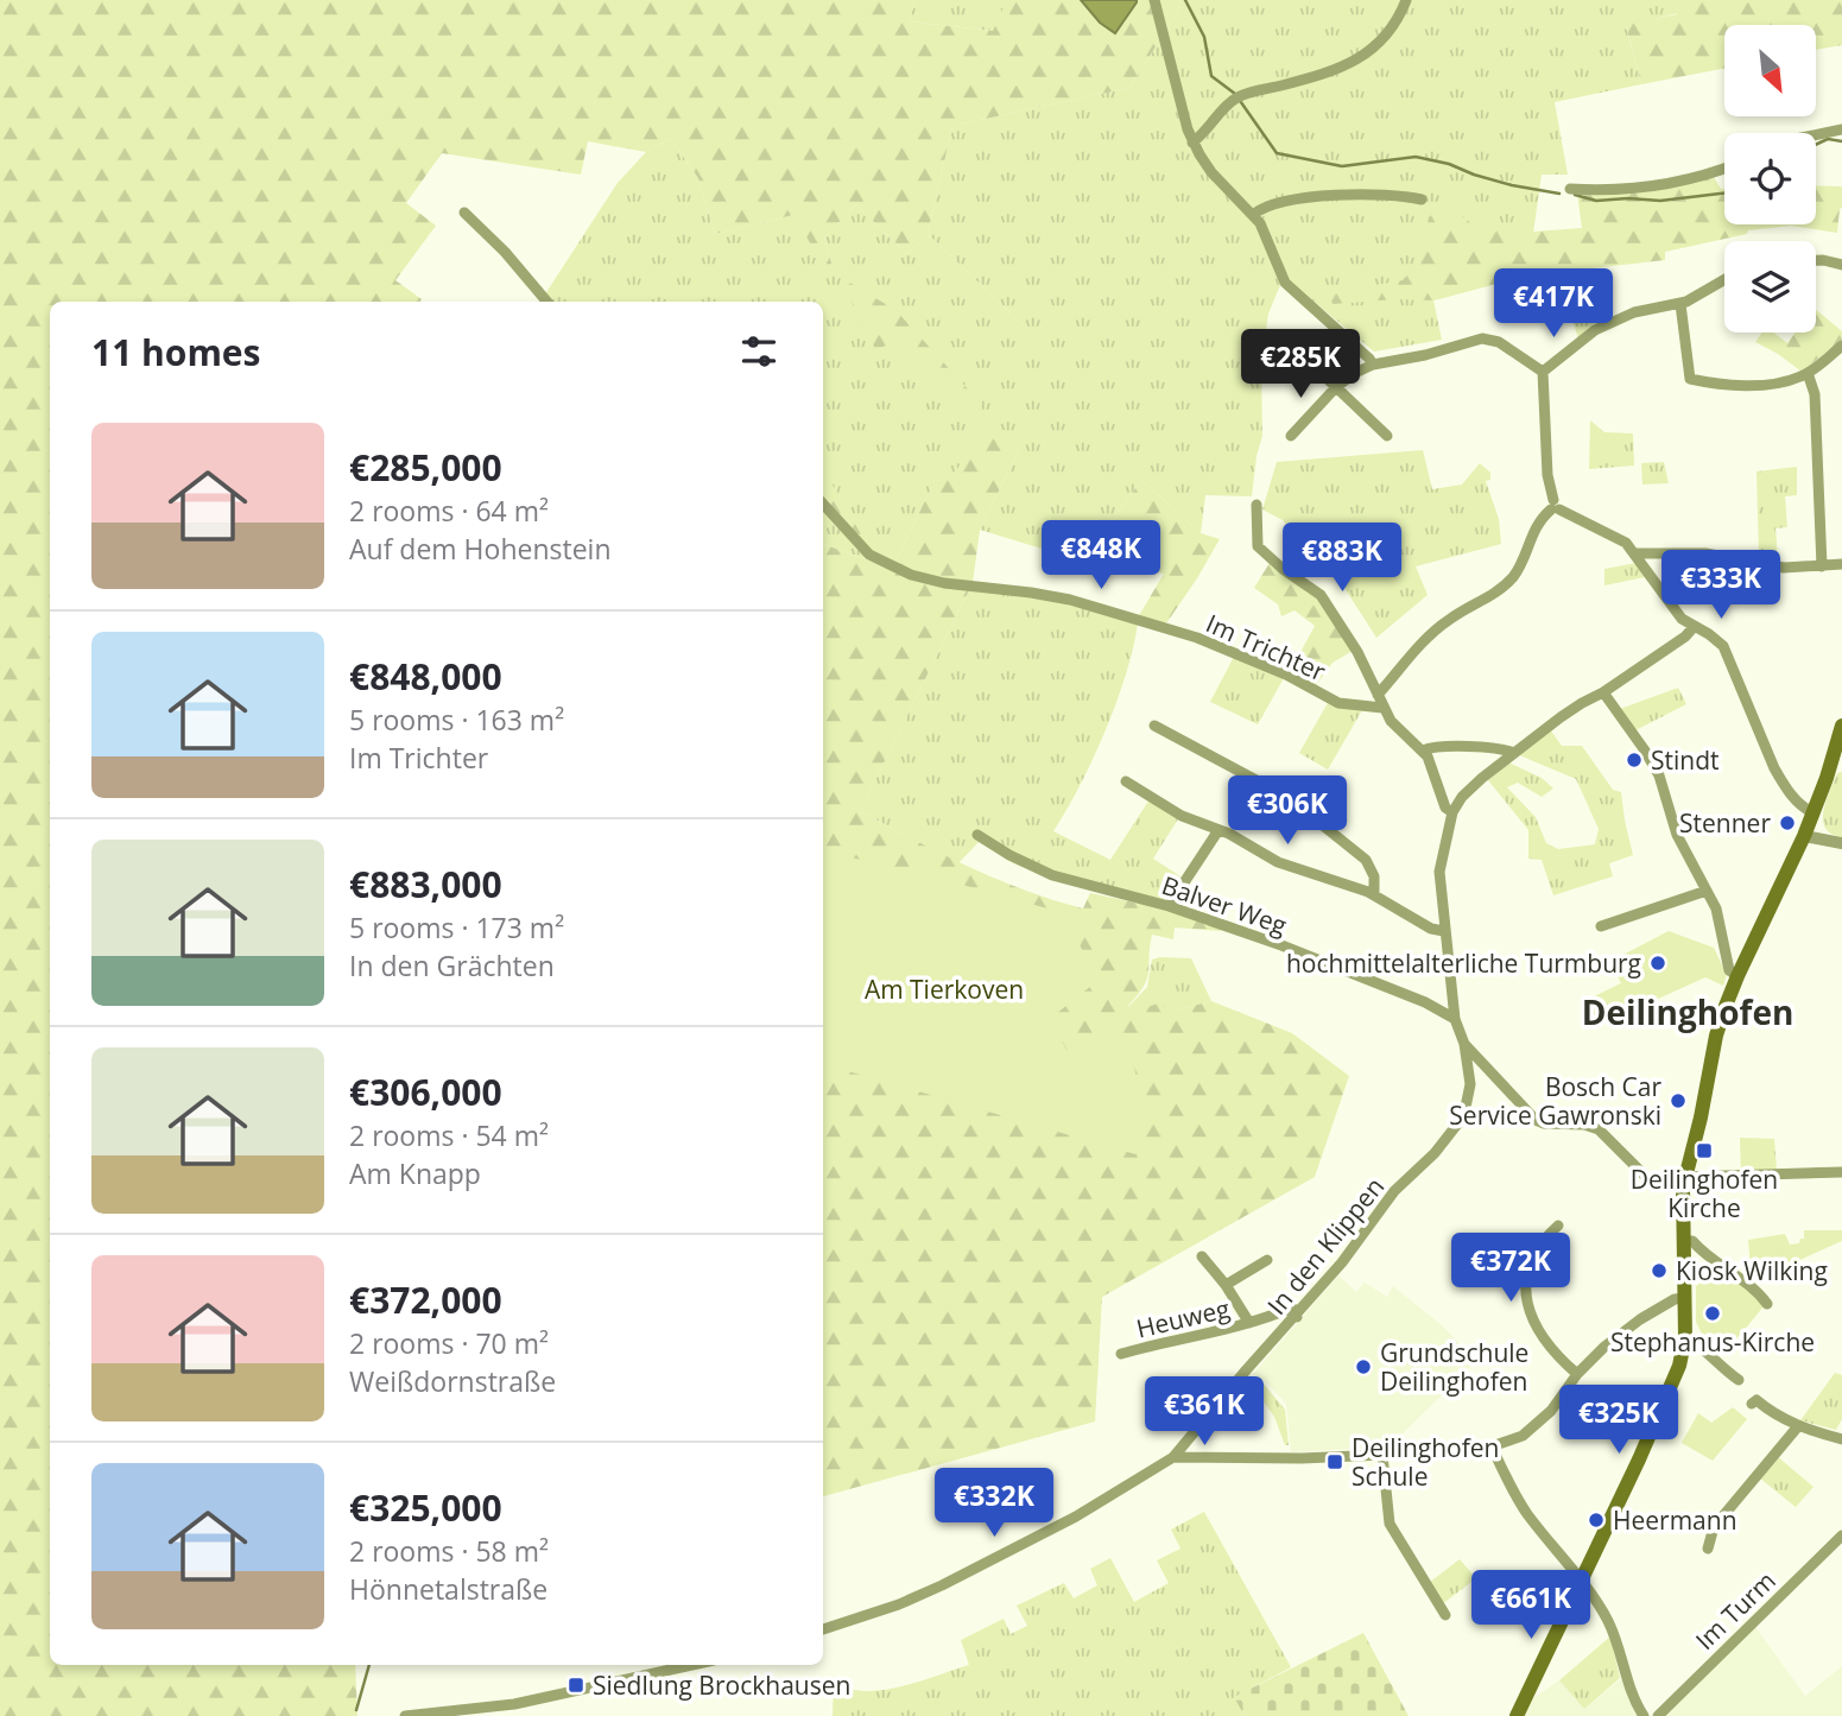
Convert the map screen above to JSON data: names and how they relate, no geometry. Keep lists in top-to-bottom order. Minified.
{"streets":{"street":["Im Trichter","Balver Weg","In den Klippen","Heuweg","Im Turm"]},"crossings":[["In den Klippen","Heuweg"]],"districts":["Deilinghofen"],"parks":["Am Tierkoven"],"places":{"other":["Stindt","Stenner","hochmittelalterliche Turmburg","Bosch Car Service Gawronski","Kiosk Wilking","Stephanus-Kirche","Grundschule Deilinghofen","Heermann"],"transit":["Deilinghofen Kirche","Deilinghofen Schule","Siedlung Brockhausen"]},"north":"bottom right","page":{"price":["€417K","€285K","€848K","€883K","€333K","€306K","€372K","€361K","€325K","€332K","€661K"],"heading":"11 homes","list":[{"name":"€285,000","note":"2 rooms · 64 m² · Auf dem Hohenstein"},{"name":"€848,000","note":"5 rooms · 163 m² · Im Trichter"},{"name":"€883,000","note":"5 rooms · 173 m² · In den Grächten"},{"name":"€306,000","note":"2 rooms · 54 m² · Am Knapp"},{"name":"€372,000","note":"2 rooms · 70 m² · Weißdornstraße"},{"name":"€325,000","note":"2 rooms · 58 m² · Hönnetalstraße"}]}}
